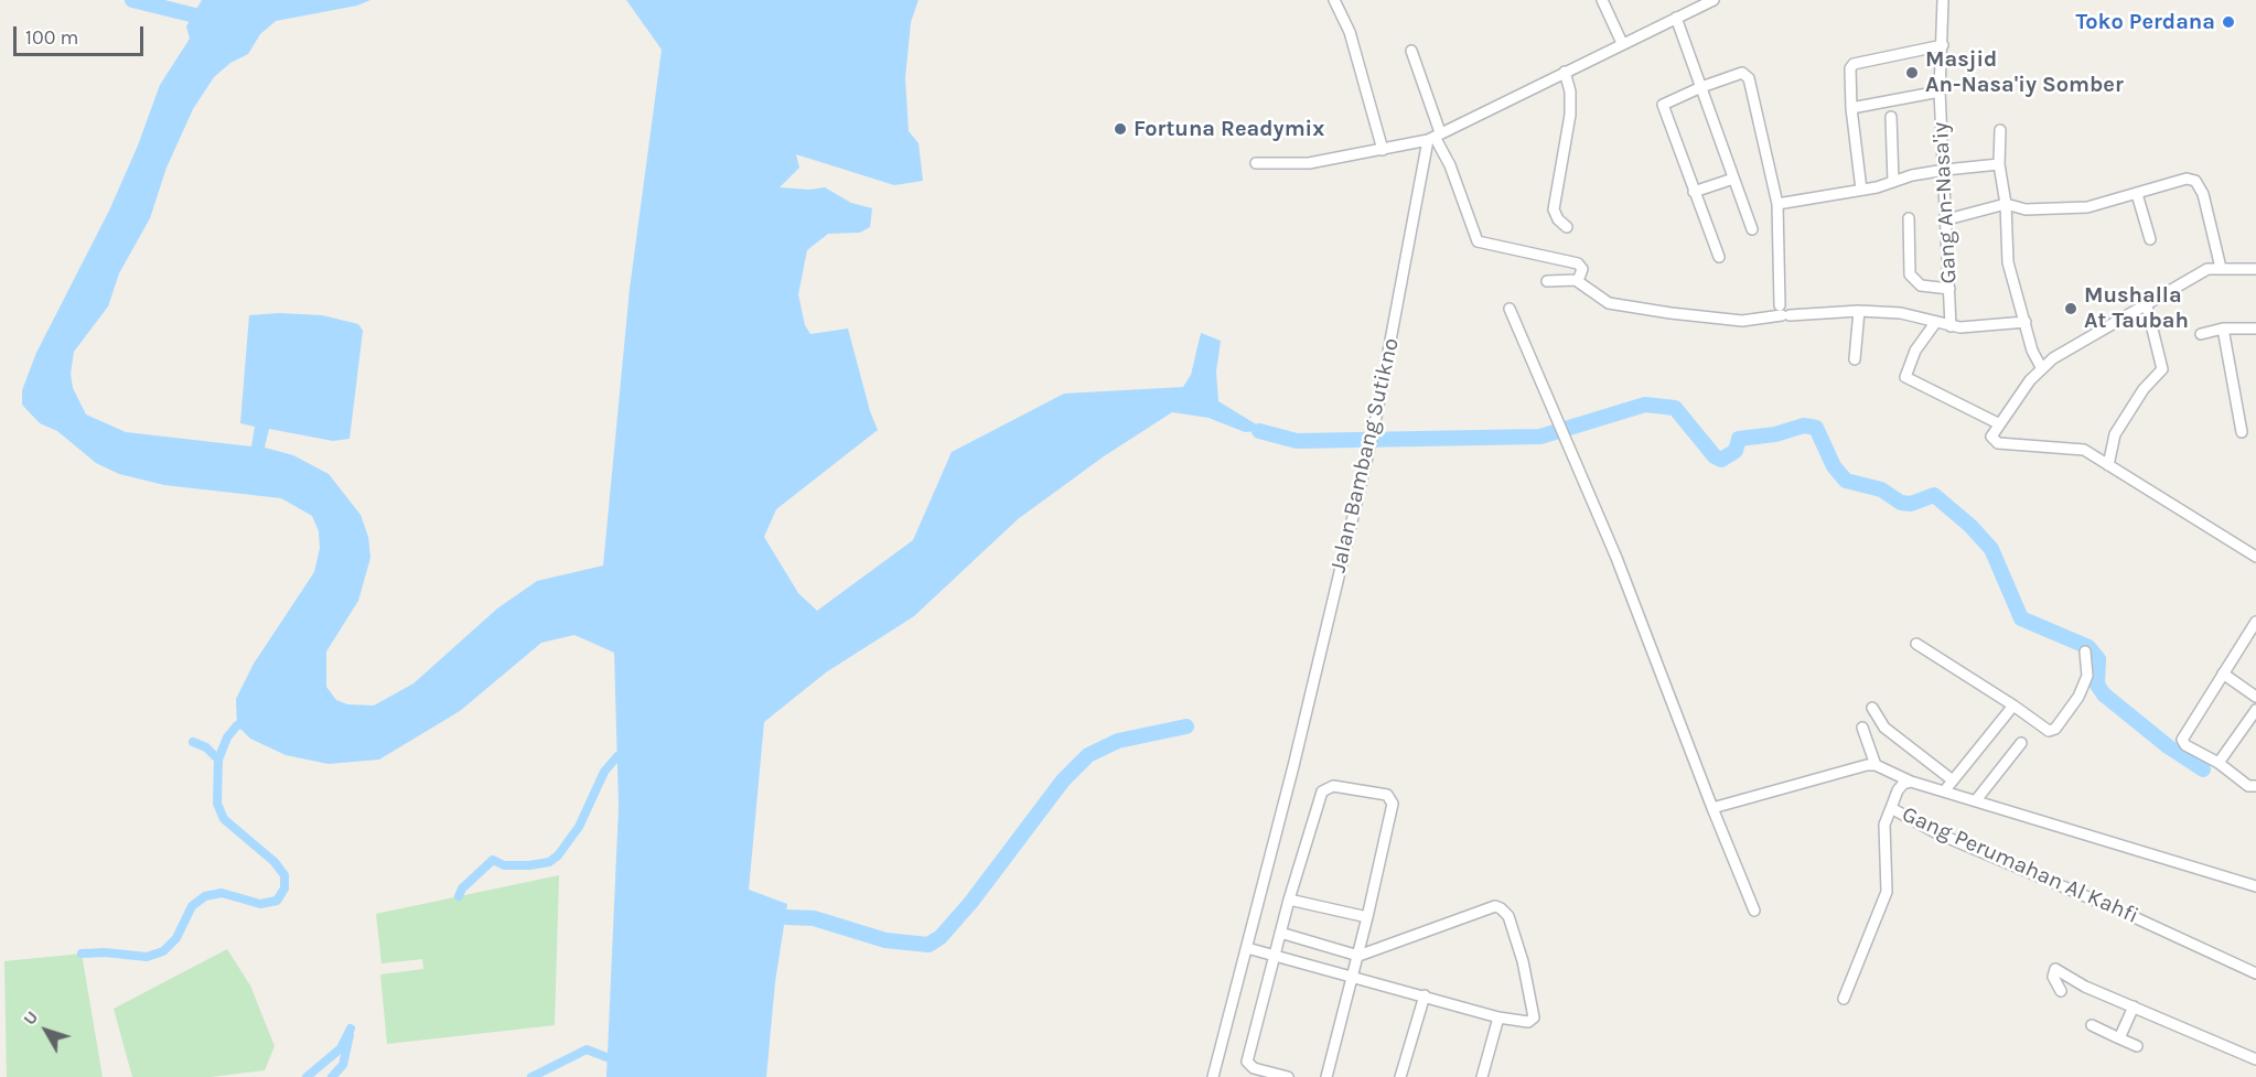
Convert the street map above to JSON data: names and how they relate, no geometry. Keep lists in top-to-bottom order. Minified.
{"streets":{"street":["Gang An-Nasa'iy","Jalan Bambang Sutikno","Gang Perumahan Al Kahfi"]},"places":["Toko Perdana","Masjid An-Nasa'iy Somber","Fortuna Readymix","Mushalla At Taubah"],"scale_bar":"100 m","north":"top left"}
